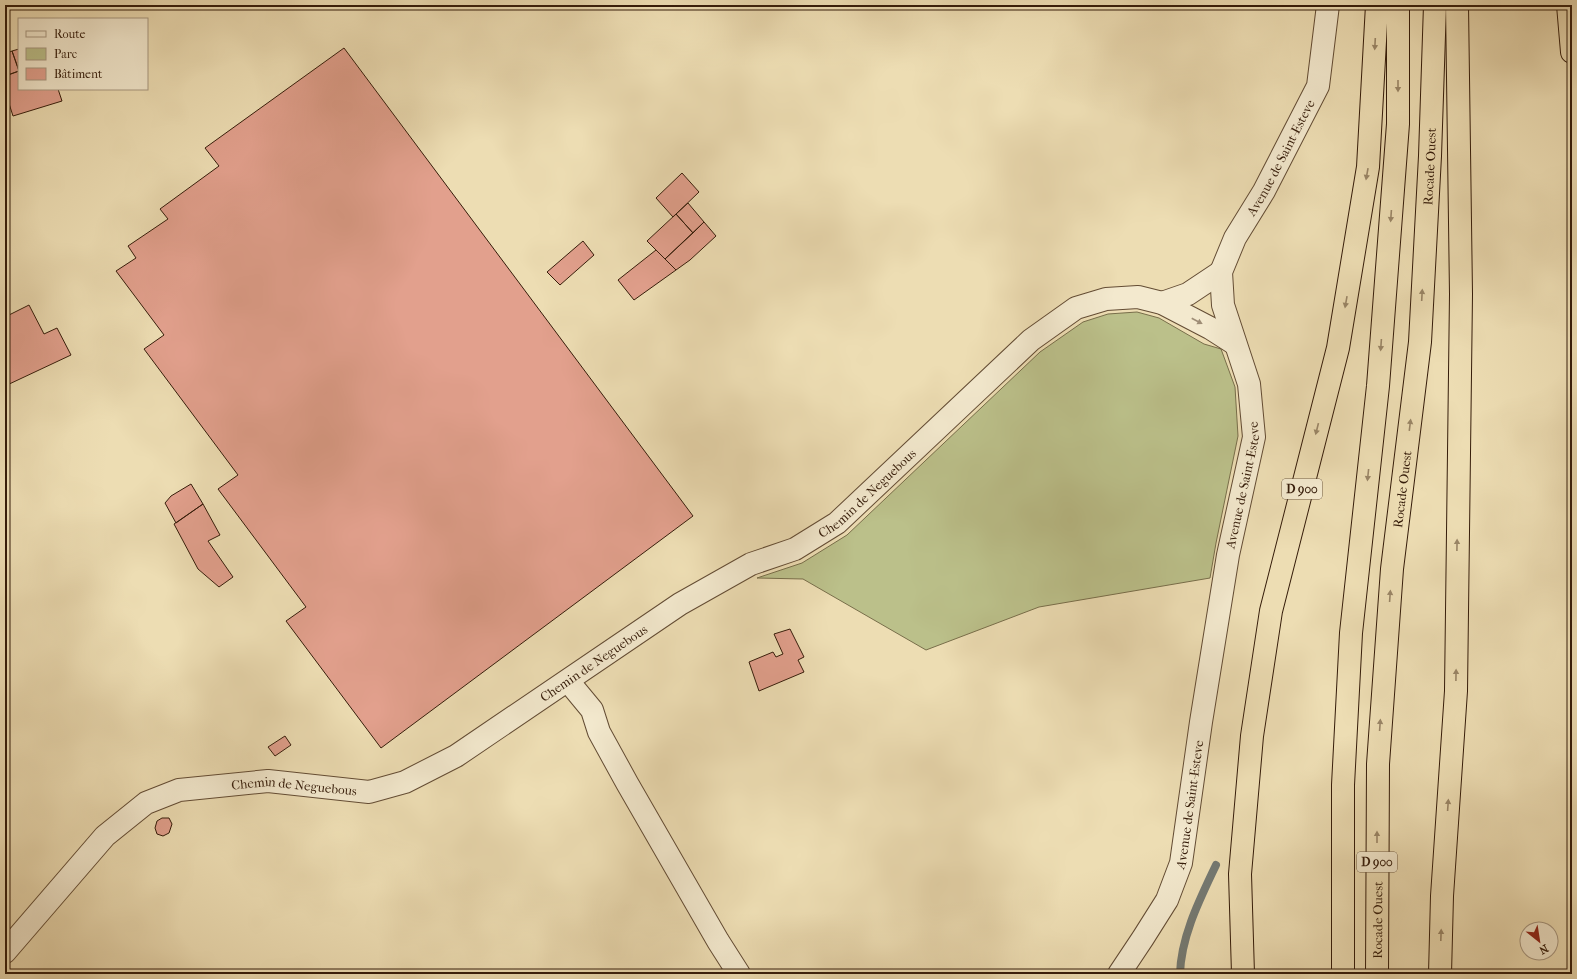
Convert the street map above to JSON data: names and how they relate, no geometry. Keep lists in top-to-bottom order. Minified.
{"streets":{"highway":["Rocade Ouest","D 900"],"street":["Avenue de Saint-Esteve","Chemin de Neguebous"]},"crossings":[["Avenue de Saint-Esteve","Chemin de Neguebous"]],"legend":["Route","Parc","Bâtiment"],"north":"bottom right"}
